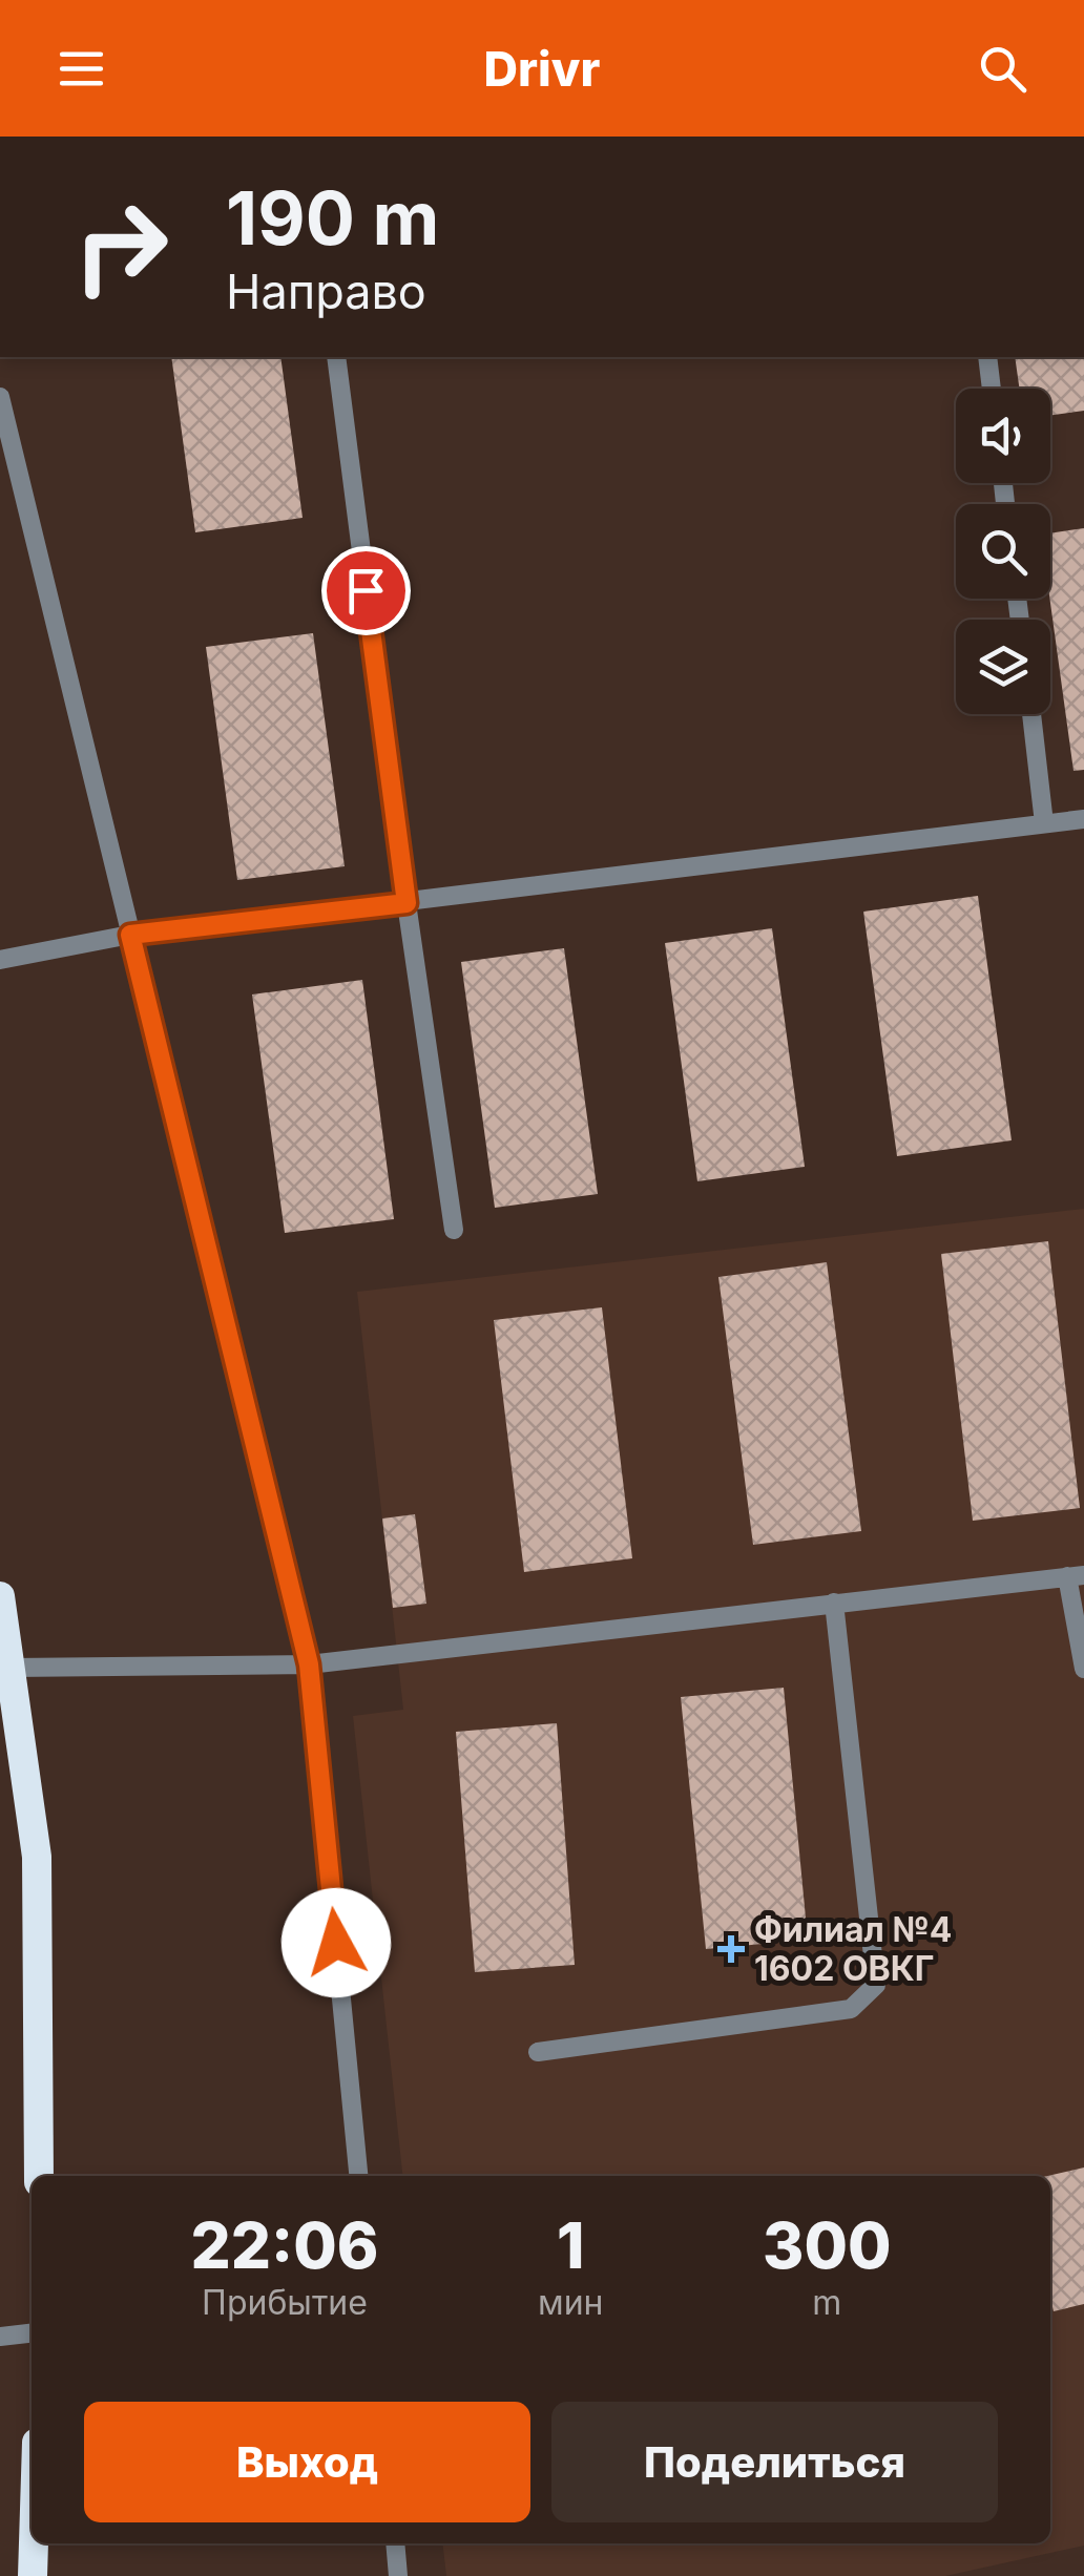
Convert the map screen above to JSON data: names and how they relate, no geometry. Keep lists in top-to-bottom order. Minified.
{"places":{"health":["Филиал №4 1602 ОВКГ"]},"page":{"header":"Drivr","turn":["190 m","Направо"],"eta":["22:06","Прибытие","1","мин","300","m"],"buttons":["Выход","Поделиться"]}}
